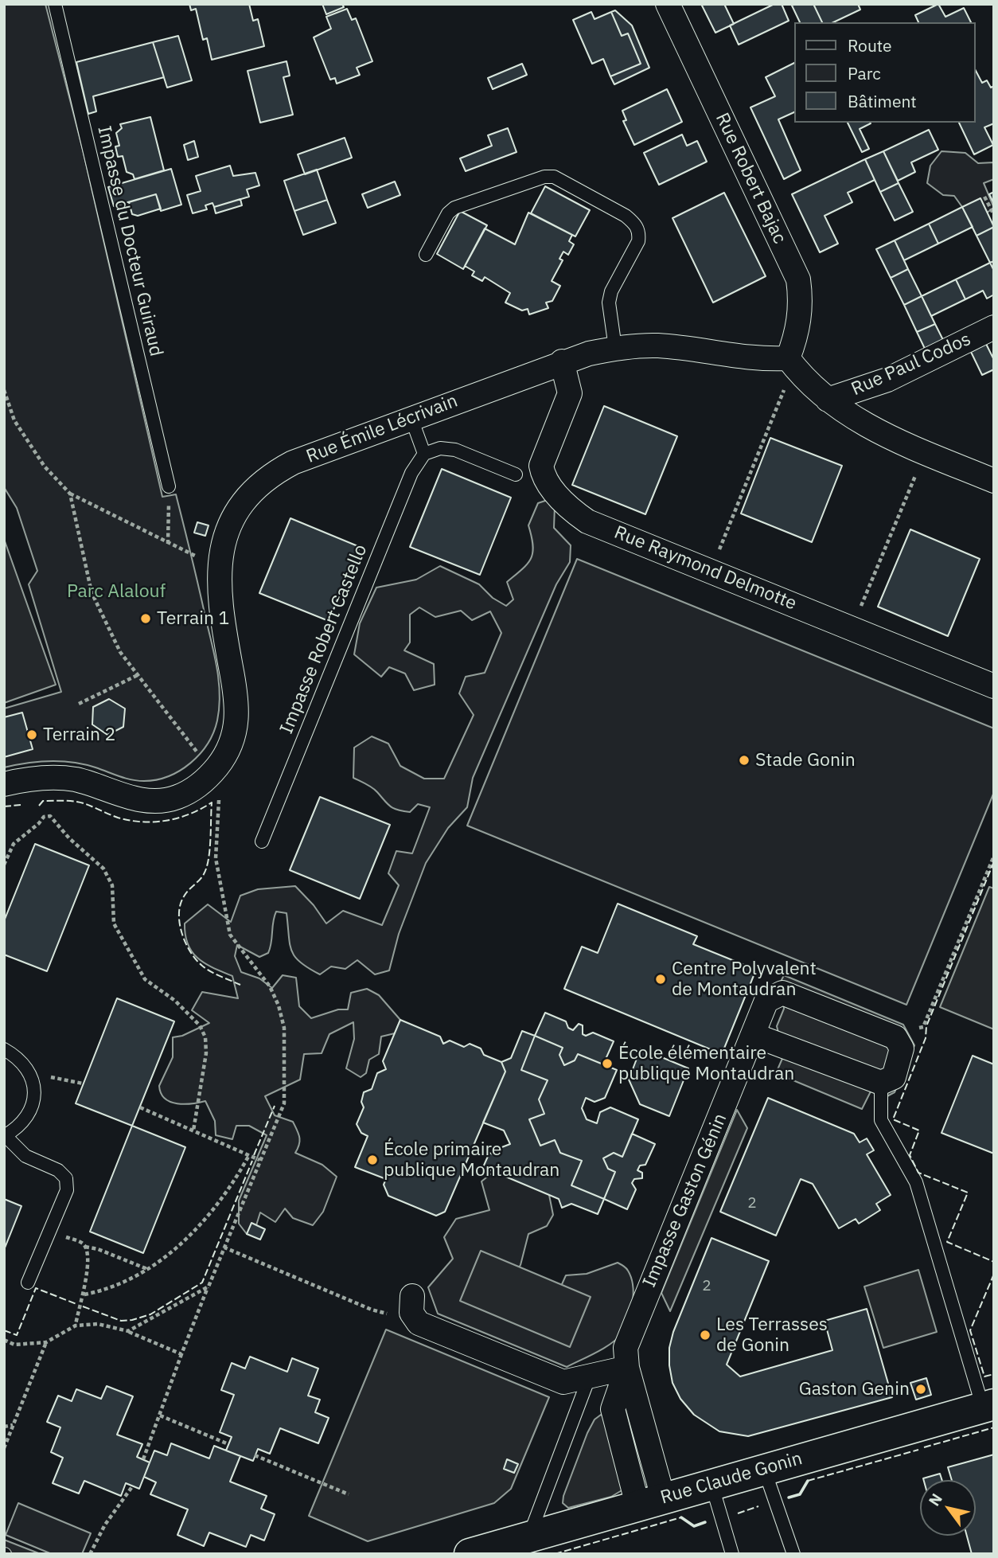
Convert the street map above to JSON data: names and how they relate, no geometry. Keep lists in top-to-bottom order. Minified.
{"streets":{"street":["Rue Robert Bajac","Rue Paul Codos","Rue Émile Lécrivain","Rue Raymond Delmotte","Impasse Gaston Génin","Rue Claude Gonin"],"lane":["Impasse du Docteur Guiraud","Impasse Robert Castello"]},"crossings":[["Rue Robert Bajac","Rue Émile Lécrivain"],["Rue Émile Lécrivain","Rue Raymond Delmotte"],["Impasse Gaston Génin","Rue Claude Gonin"]],"parks":["Parc Alalouf"],"places":["Terrain 1","Terrain 2","Stade Gonin","Centre Polyvalent de Montaudran","École élémentaire publique Montaudran","École primaire publique Montaudran","Les Terrasses de Gonin","Gaston Genin"],"house_numbers":["2","2"],"legend":["Route","Parc","Bâtiment"],"north":"top left"}
